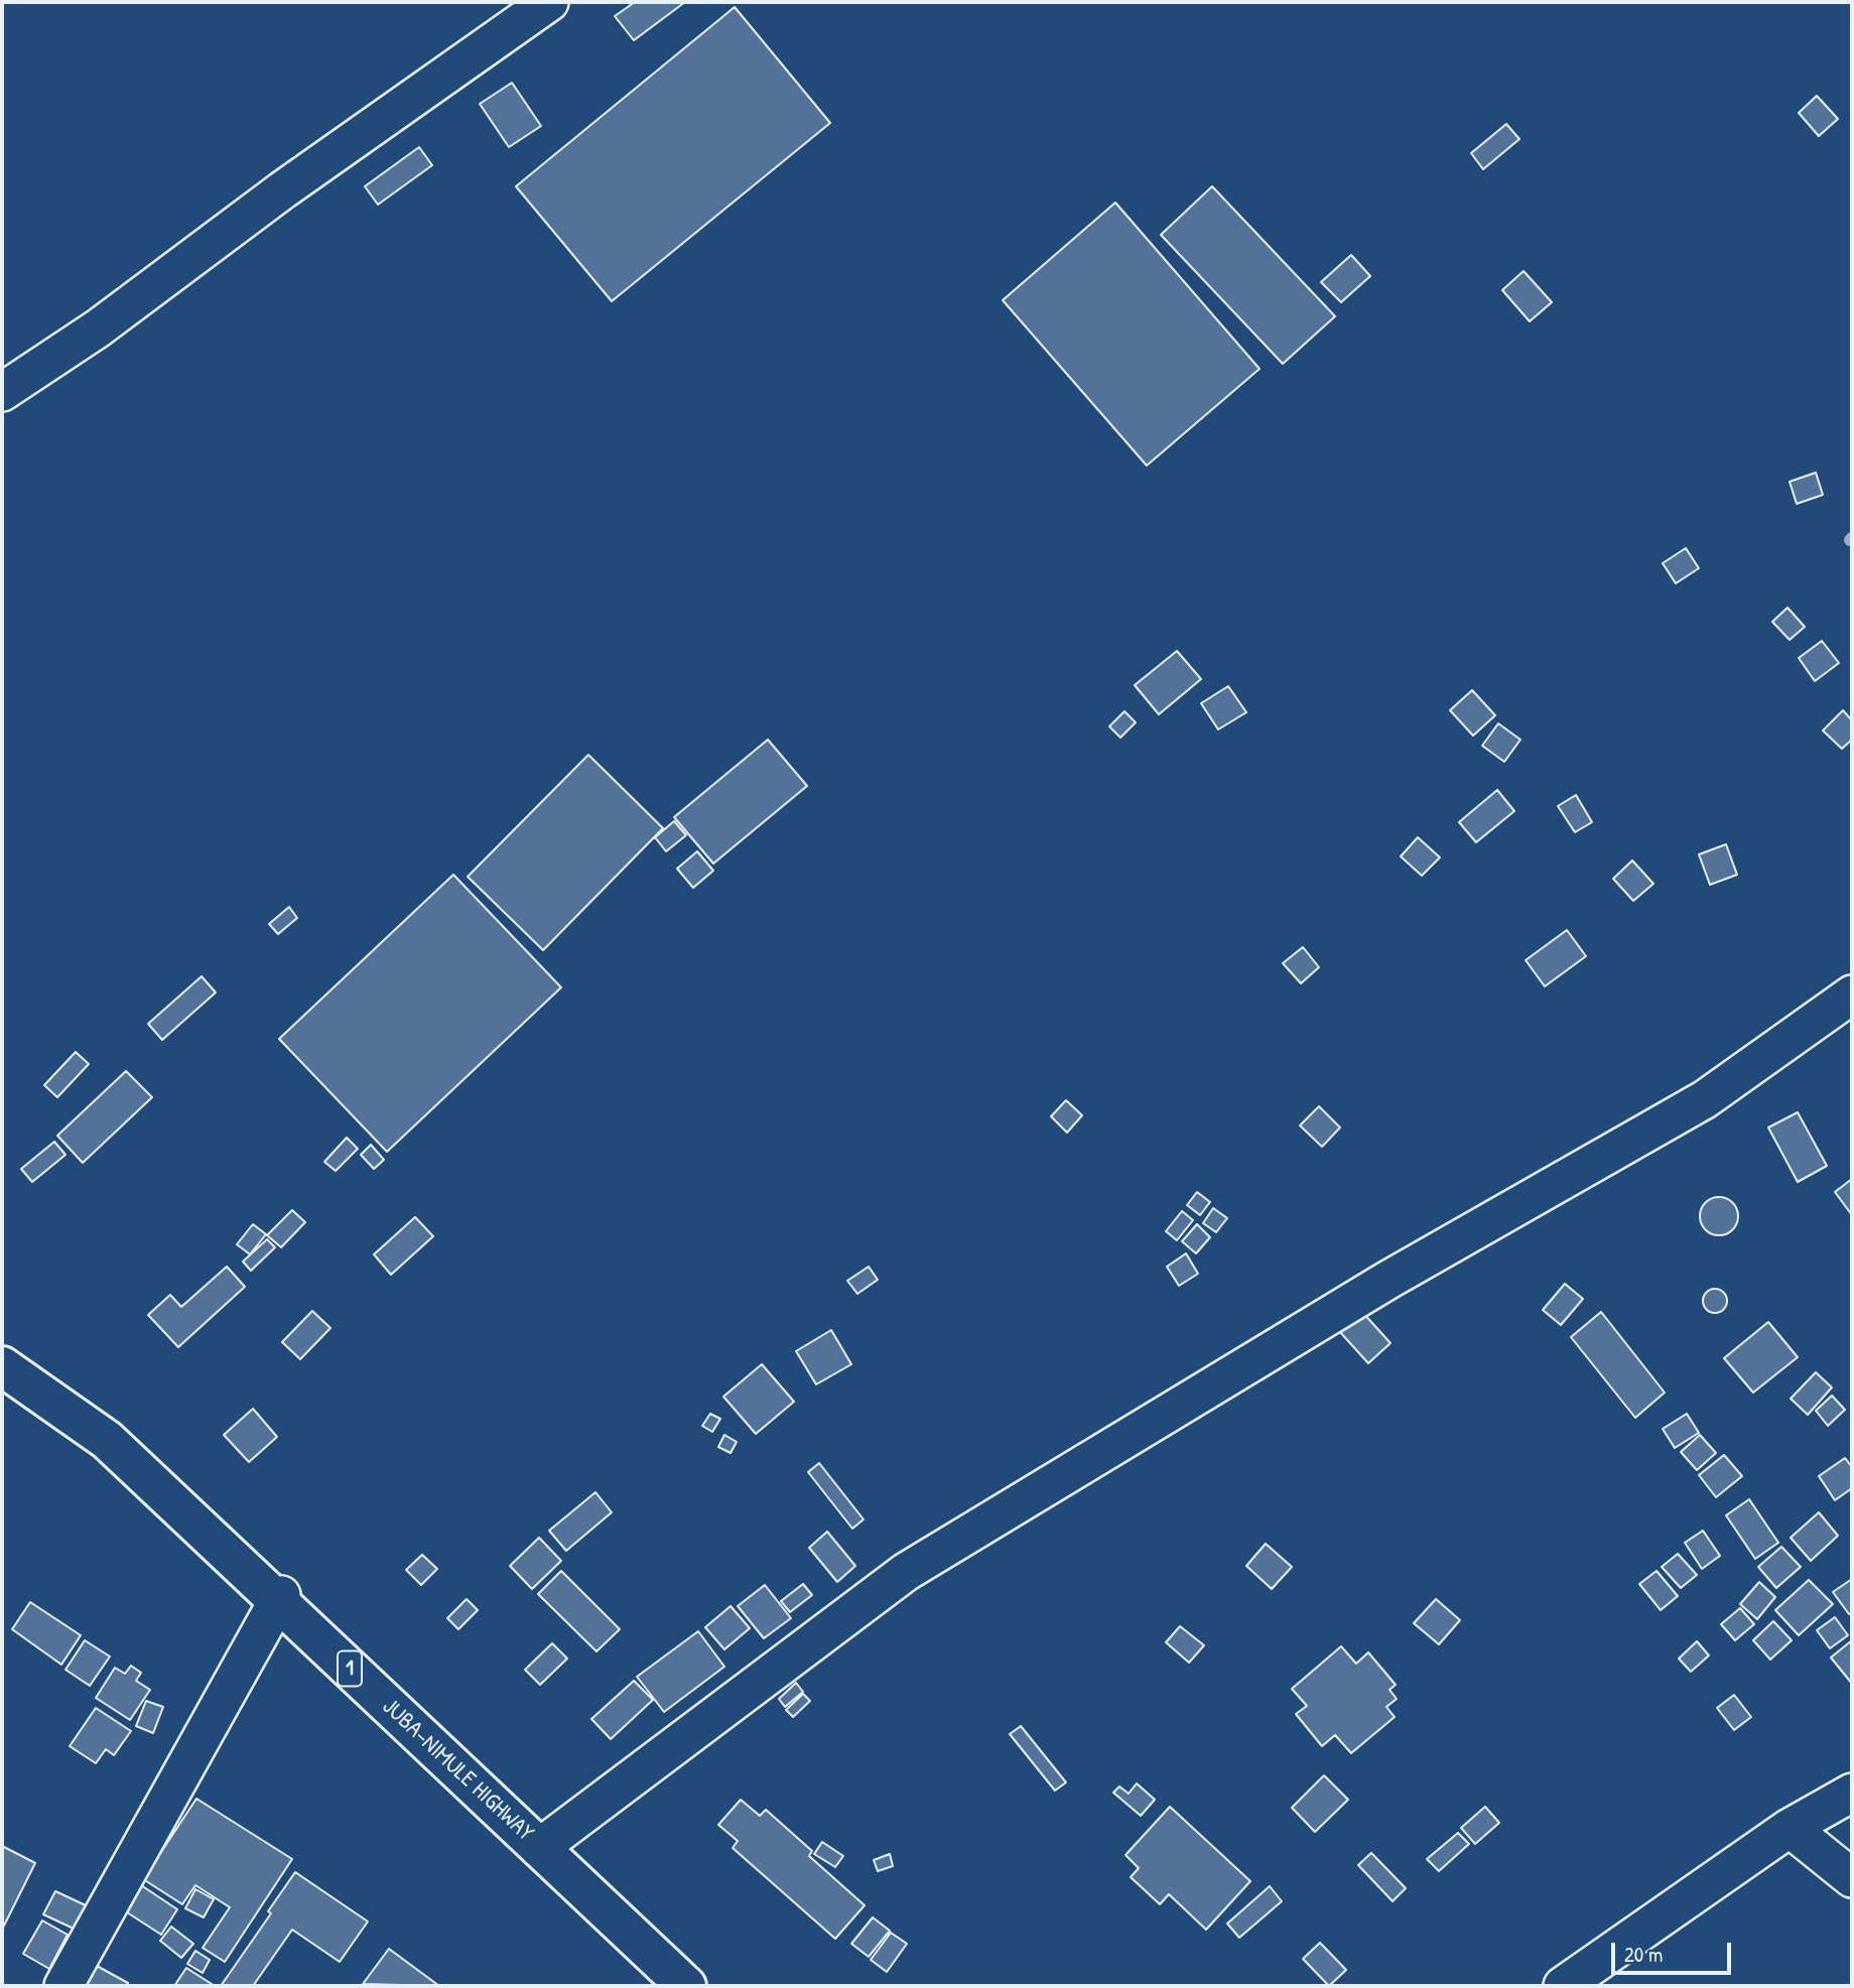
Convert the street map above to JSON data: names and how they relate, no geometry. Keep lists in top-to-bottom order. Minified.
{"streets":{"main road":["1","JUBA–NIMULE HIGHWAY"]},"scale_bar":"20 m"}
